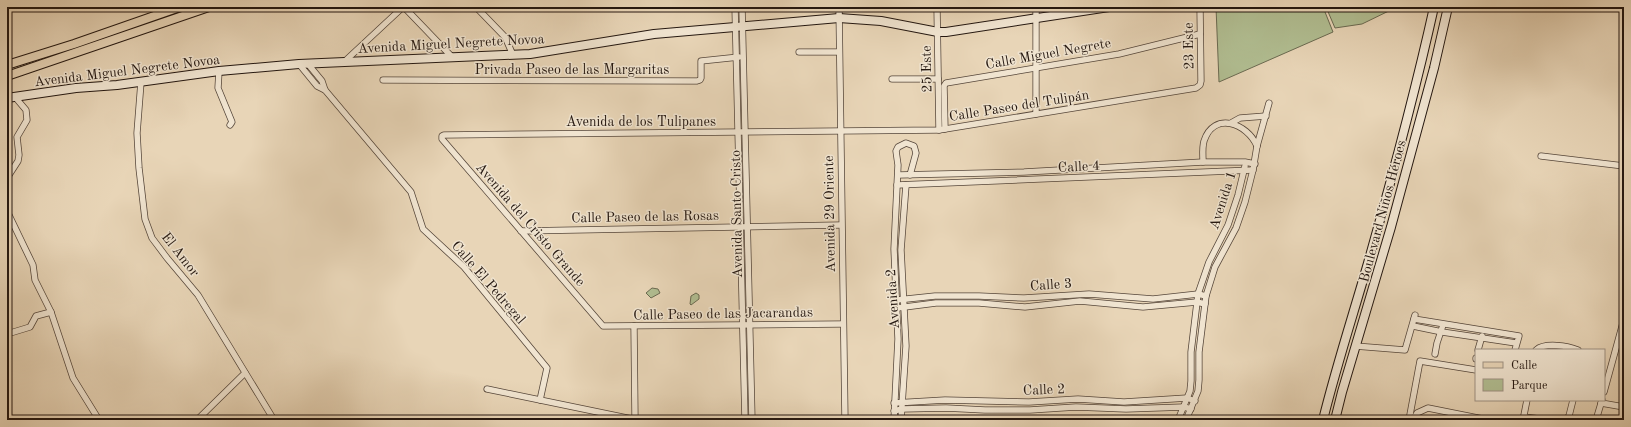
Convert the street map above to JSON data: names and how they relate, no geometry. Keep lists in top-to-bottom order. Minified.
{"streets":{"main road":["Avenida Miguel Negrete Novoa","Boulevard Niños Héroes"],"street":["23 Este","Calle Miguel Negrete","Privada Paseo de las Margaritas","25 Este","Calle Paseo del Tulipán","Avenida de los Tulipanes","Calle 4","Avenida 1","Avenida Santo Cristo","Avenida 29 Oriente","Calle Paseo de las Rosas","Avenida del Cristo Grande","El Amor","Calle El Pedregal","Calle 3","Avenida 2","Calle Paseo de las Jacarandas","Calle 2"]},"crossings":[["Avenida Miguel Negrete Novoa","25 Este"],["Avenida Miguel Negrete Novoa","Avenida Santo Cristo"],["Avenida Miguel Negrete Novoa","Avenida 29 Oriente"],["Avenida Miguel Negrete Novoa","El Amor"],["Avenida Miguel Negrete Novoa","Calle El Pedregal"],["23 Este","Calle Miguel Negrete"],["23 Este","Calle Paseo del Tulipán"],["Calle Miguel Negrete","25 Este"],["Calle Miguel Negrete","Calle Paseo del Tulipán"],["Privada Paseo de las Margaritas","Avenida Santo Cristo"],["25 Este","Calle Paseo del Tulipán"],["Calle Paseo del Tulipán","Avenida de los Tulipanes"],["Calle Paseo del Tulipán","Avenida 29 Oriente"],["Avenida de los Tulipanes","Avenida Santo Cristo"],["Avenida de los Tulipanes","Avenida 29 Oriente"],["Avenida de los Tulipanes","Avenida del Cristo Grande"],["Calle 4","Avenida 1"],["Calle 4","Avenida 2"],["Avenida 1","Calle 3"],["Avenida 1","Calle 2"],["Avenida Santo Cristo","Calle Paseo de las Rosas"],["Avenida Santo Cristo","Calle Paseo de las Jacarandas"],["Avenida 29 Oriente","Calle Paseo de las Rosas"],["Avenida 29 Oriente","Calle Paseo de las Jacarandas"],["Calle Paseo de las Rosas","Avenida del Cristo Grande"],["Avenida del Cristo Grande","Calle Paseo de las Jacarandas"],["Calle 3","Avenida 2"],["Avenida 2","Calle 2"]],"legend":["Calle","Parque"]}
